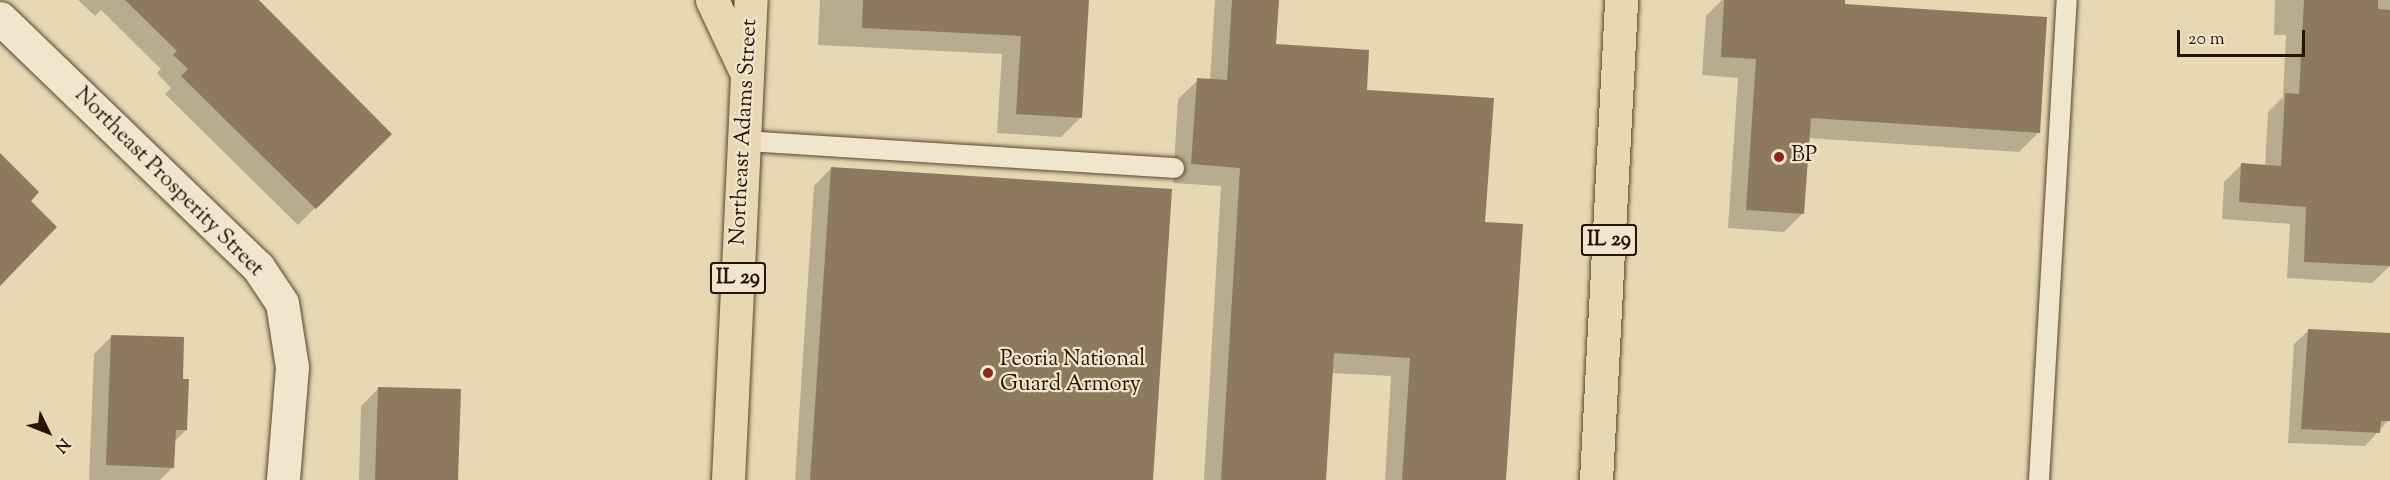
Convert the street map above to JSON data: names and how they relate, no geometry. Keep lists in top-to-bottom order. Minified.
{"streets":{"main road":["Northeast Adams Street","IL 29"],"street":["Northeast Prosperity Street"]},"places":["BP","Peoria National Guard Armory"],"scale_bar":"20 m","north":"bottom right"}
